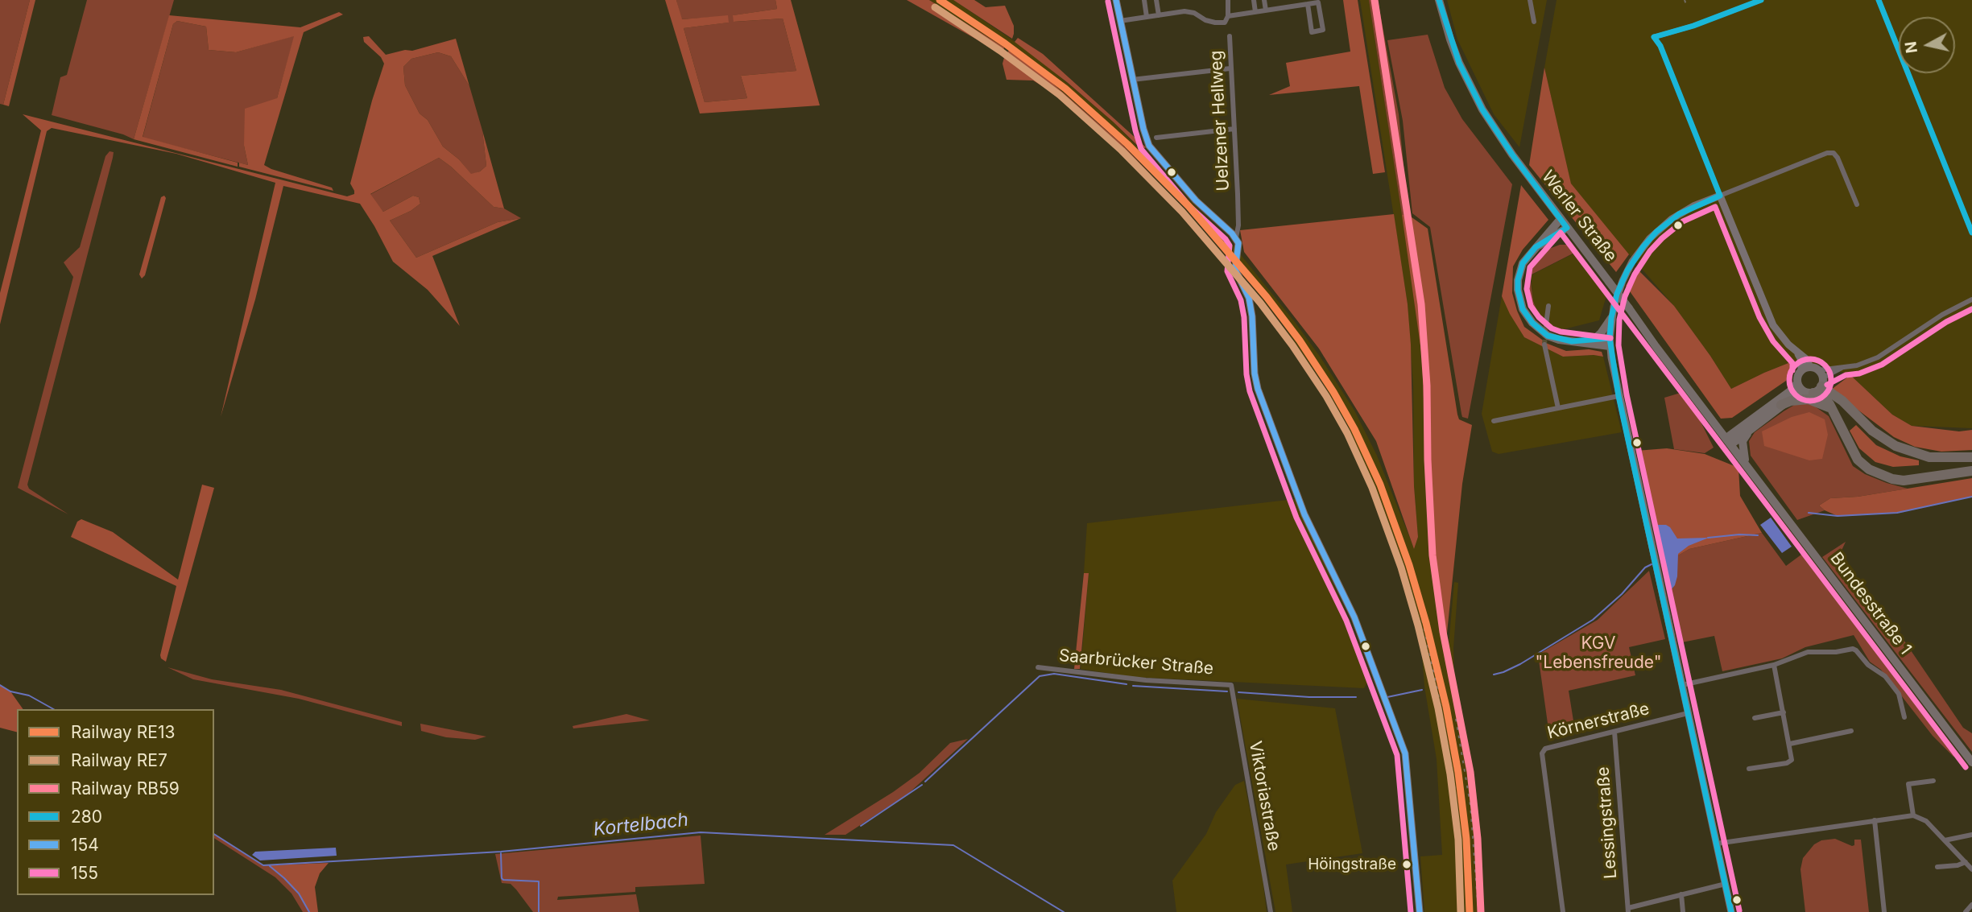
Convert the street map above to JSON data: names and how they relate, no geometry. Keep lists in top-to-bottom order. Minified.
{"streets":{"main road":["Werler Straße","Bundesstraße 1"],"street":["Uelzener Hellweg","Saarbrücker Straße","Körnerstraße","Viktoriastraße","Lessingstraße"]},"crossings":[["Werler Straße","Bundesstraße 1"],["Saarbrücker Straße","Viktoriastraße"],["Körnerstraße","Lessingstraße"]],"water":["Kortelbach"],"parks":["KGV \"Lebensfreude\""],"places":["Höingstraße"],"lines":["rail line RE13","rail line RB59","transit line 280","transit line 154","transit line 155","rail line RE7"],"legend":["Railway RE13","Railway RE7","Railway RB59","280","154","155"],"north":"left"}
